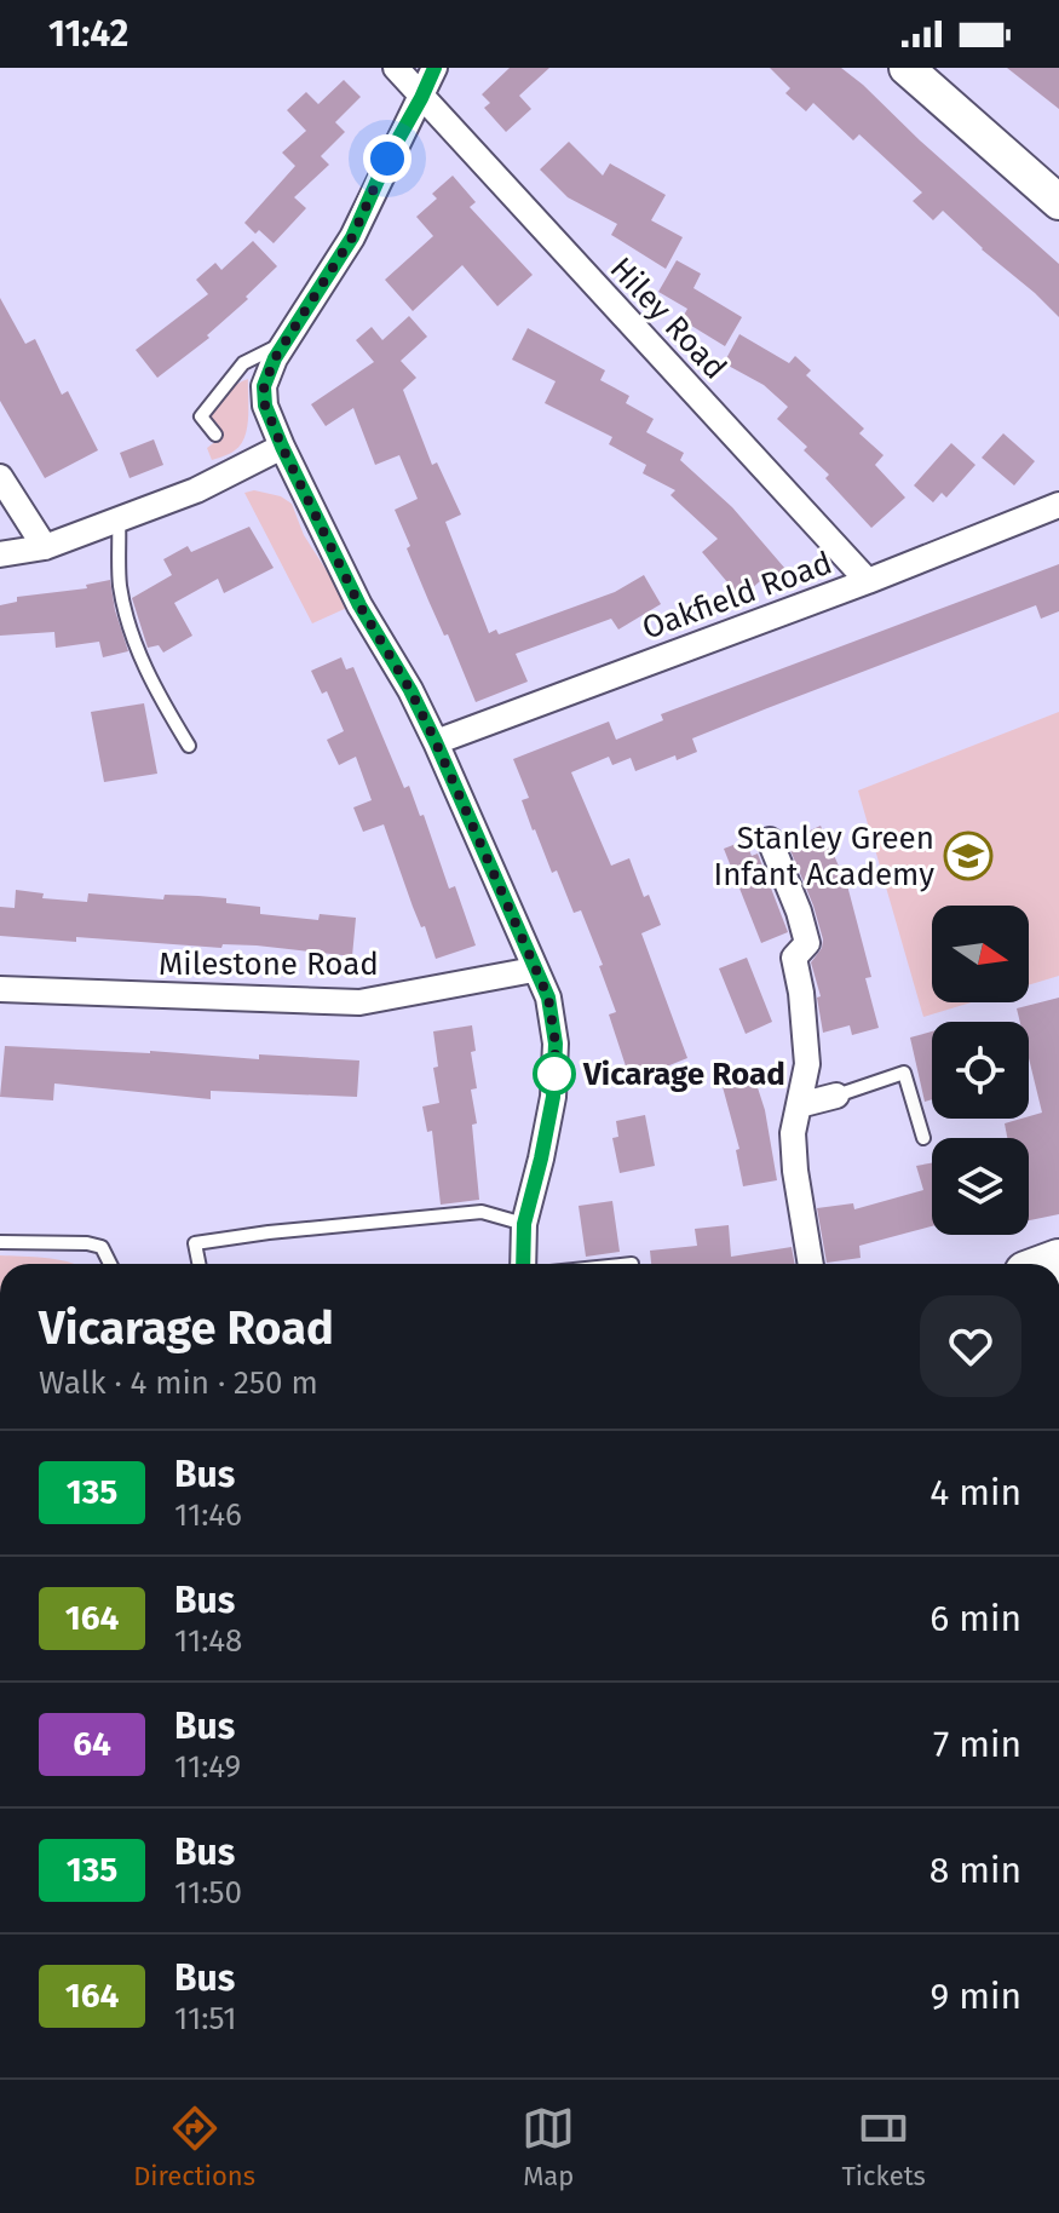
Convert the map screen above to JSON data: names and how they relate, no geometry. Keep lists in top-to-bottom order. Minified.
{"streets":{"street":["Hiley Road","Oakfield Road","Milestone Road"]},"crossings":[["Hiley Road","Oakfield Road"]],"places":{"school or university":["Stanley Green Infant Academy"],"other":["Vicarage Road"]},"lines":["bus line 135"],"north":"right","page":{"status":"11:42","heading":["Vicarage Road","Walk · 4 min · 250 m"],"list":[{"mark":"135","name":"Bus","note":"11:46","value":"4 min"},{"mark":"164","name":"Bus","note":"11:48","value":"6 min"},{"mark":"64","name":"Bus","note":"11:49","value":"7 min"},{"mark":"135","name":"Bus","note":"11:50","value":"8 min"},{"mark":"164","name":"Bus","note":"11:51","value":"9 min"}],"tabs":["Directions","Map","Tickets"]}}
